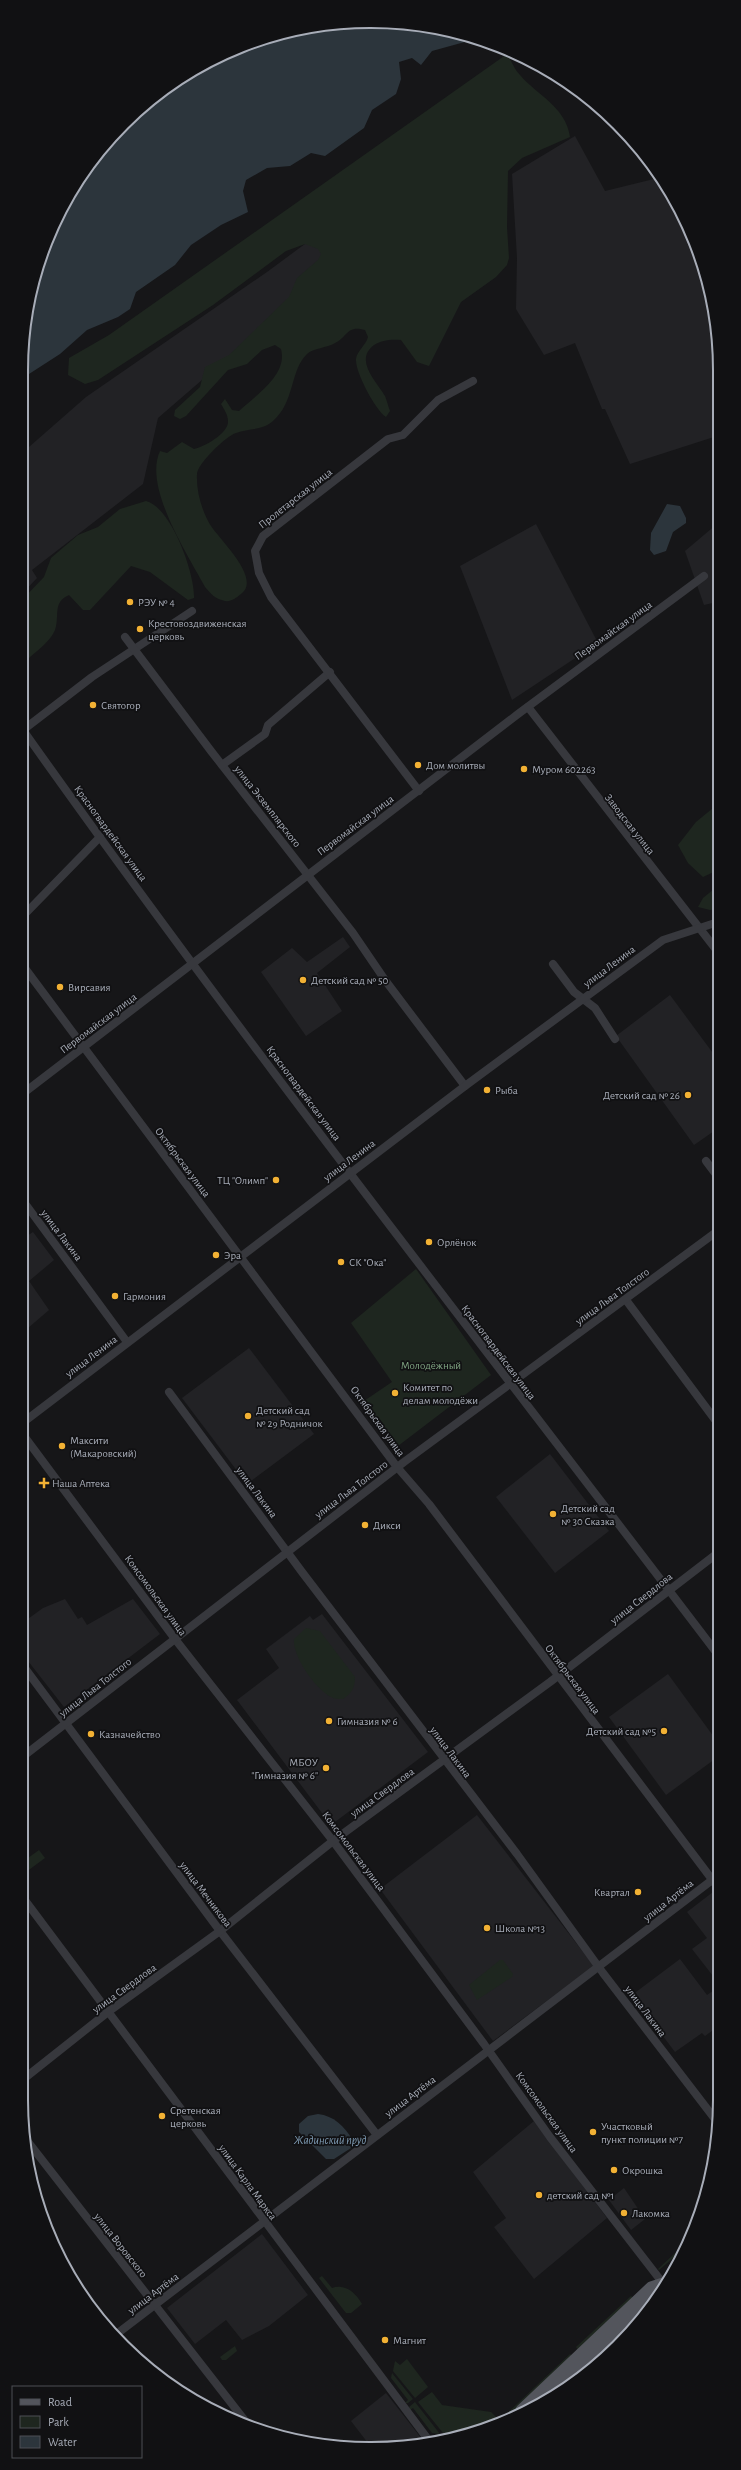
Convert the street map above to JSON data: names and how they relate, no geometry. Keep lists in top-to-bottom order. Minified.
{"streets":{"street":["Пролетарская улица","Первомайская улица","улица Экземплярского","Заводская улица","Красногвардейская улица","улица Ленина","Октябрьская улица","улица Лакина","улица Льва Толстого","Комсомольская улица","улица Свердлова","улица Мечникова","улица Артёма","улица Карла Маркса","улица Воровского"]},"crossings":[["Пролетарская улица","Первомайская улица"],["Первомайская улица","улица Экземплярского"],["Первомайская улица","Заводская улица"],["Первомайская улица","Красногвардейская улица"],["Первомайская улица","Октябрьская улица"],["улица Экземплярского","Красногвардейская улица"],["улица Экземплярского","улица Ленина"],["Заводская улица","улица Ленина"],["Красногвардейская улица","улица Ленина"],["Красногвардейская улица","улица Льва Толстого"],["Красногвардейская улица","улица Свердлова"],["улица Ленина","Октябрьская улица"],["улица Ленина","улица Лакина"],["Октябрьская улица","улица Льва Толстого"],["Октябрьская улица","улица Свердлова"],["Октябрьская улица","улица Артёма"],["улица Лакина","улица Льва Толстого"],["улица Лакина","улица Свердлова"],["улица Лакина","улица Артёма"],["улица Льва Толстого","Комсомольская улица"],["улица Льва Толстого","улица Мечникова"],["Комсомольская улица","улица Свердлова"],["Комсомольская улица","улица Артёма"],["улица Свердлова","улица Мечникова"],["улица Свердлова","улица Карла Маркса"],["улица Мечникова","улица Артёма"],["улица Артёма","улица Карла Маркса"],["улица Артёма","улица Воровского"]],"water":["Жадинский пруд"],"parks":["Молодёжный"],"places":{"other":["РЭУ № 4","Крестовоздвиженская церковь","Святогор","Дом молитвы","Муром 602263","Детский сад № 50","Вирсавия","Рыба","Детский сад № 26","ТЦ \"Олимп\"","Орлёнок","Эра","СК \"Ока\"","Гармония","Комитет по делам молодёжи","Детский сад № 29 Родничок","Максити (Макаровский)","Детский сад № 30 Сказка","Дикси","Гимназия № 6","Детский сад №5","Казначейство","МБОУ \"Гимназия № 6\"","Квартал","Школа №13","Сретенская церковь","Участковый пункт полиции №7","Окрошка","детский сад №1","Лакомка","Магнит"],"health":["Наша Аптека"]},"legend":["Road","Park","Water"]}
